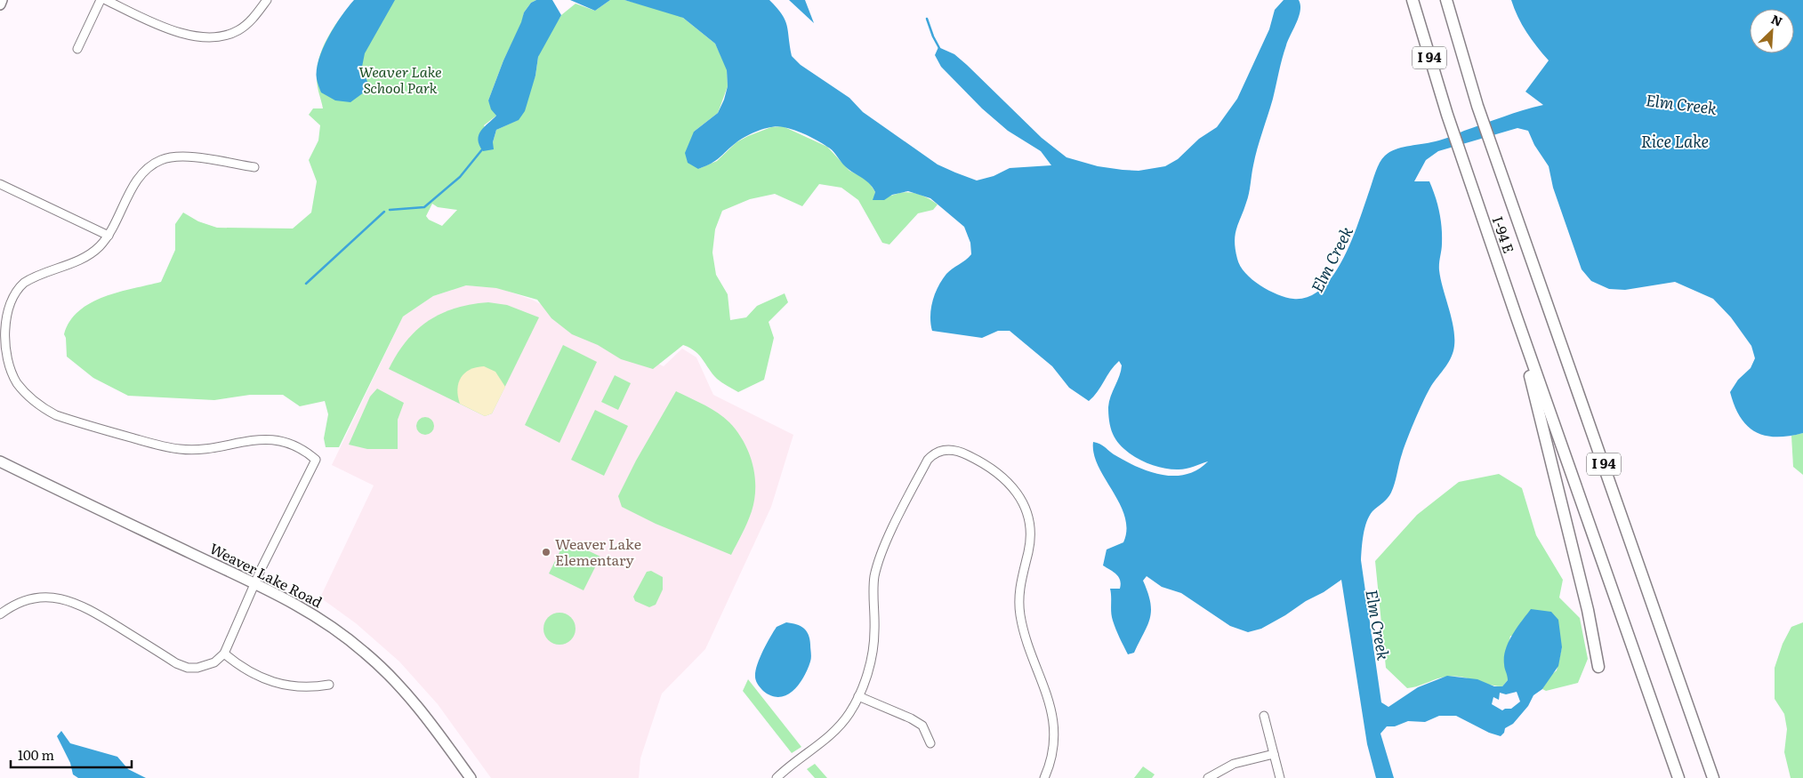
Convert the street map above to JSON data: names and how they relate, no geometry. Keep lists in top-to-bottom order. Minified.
{"streets":{"highway":["I 94","I-94 E"],"main road":["Weaver Lake Road"]},"crossings":[["I 94","I-94 E"]],"water":["Elm Creek","Rice Lake"],"parks":["Weaver Lake School Park"],"places":["Weaver Lake Elementary"],"scale_bar":"100 m","north":"top right"}
